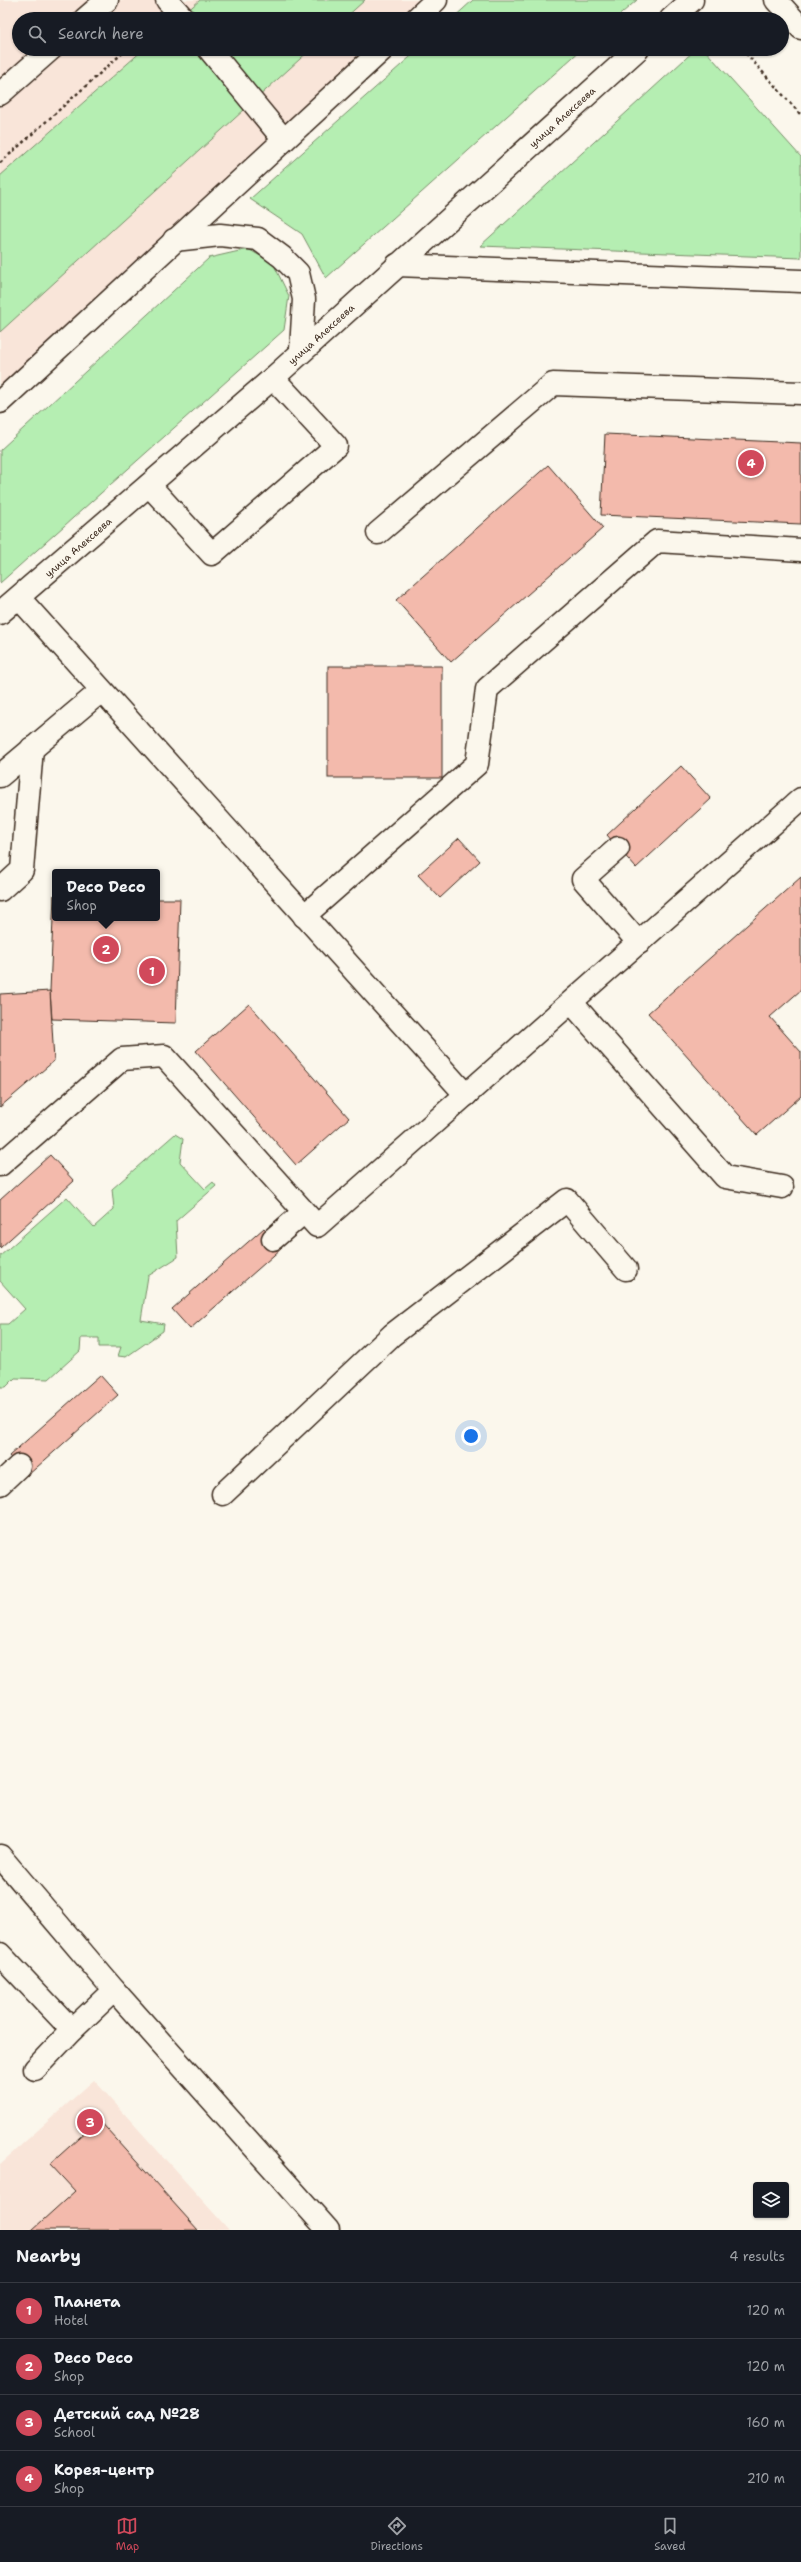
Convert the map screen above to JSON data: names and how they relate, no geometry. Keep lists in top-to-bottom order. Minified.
{"streets":{"street":["улица Алексеева"]},"page":{"search":"Search here","pins":["4","2","1","3"],"popup":["Deco Deco","Shop"],"heading":["Nearby","4 results"],"list":[{"mark":"1","name":"Планета","note":"Hotel","value":"120 m"},{"mark":"2","name":"Deco Deco","note":"Shop","value":"120 m"},{"mark":"3","name":"Детский сад №28","note":"School","value":"160 m"},{"mark":"4","name":"Корея-центр","note":"Shop","value":"210 m"}],"nav":["Map","Directions","Saved"]}}
